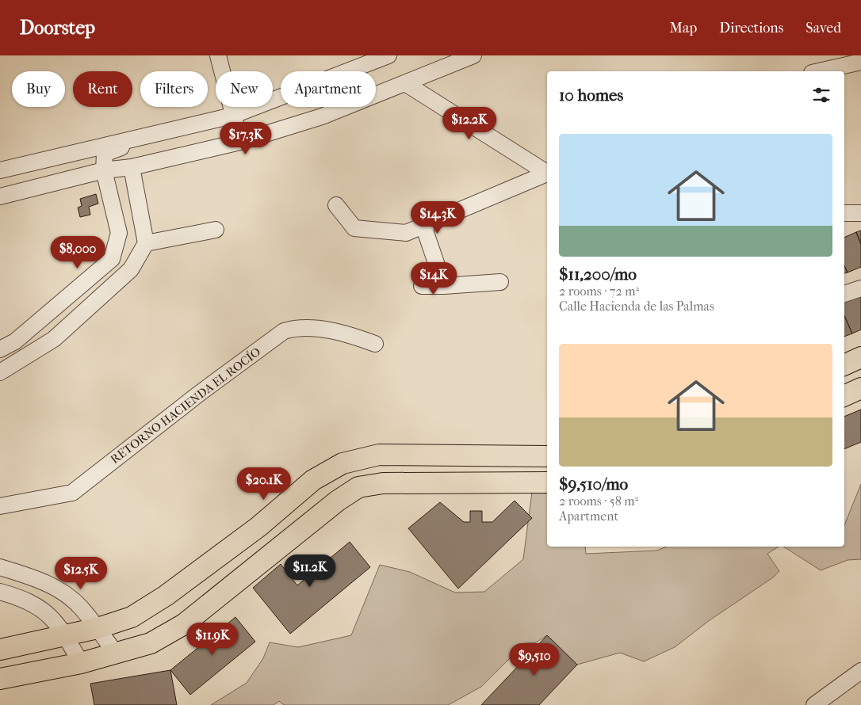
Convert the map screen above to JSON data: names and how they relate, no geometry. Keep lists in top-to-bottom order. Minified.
{"streets":{"street":["RETORNO HACIENDA EL ROCÍO"]},"page":{"header":"Doorstep","nav":["Map","Directions","Saved"],"chip":["Buy","Rent","Filters","New","Apartment"],"heading":"10 homes","price":["$12.2K","$17.3K","$14.3K","$8,000","$14K","$20.1K","$11.2K","$12.5K","$11.9K","$9,510"],"list":[{"name":"$11,200/mo","note":"2 rooms · 72 m² · Calle Hacienda de las Palmas"},{"name":"$9,510/mo","note":"2 rooms · 58 m² · Apartment"}]}}
